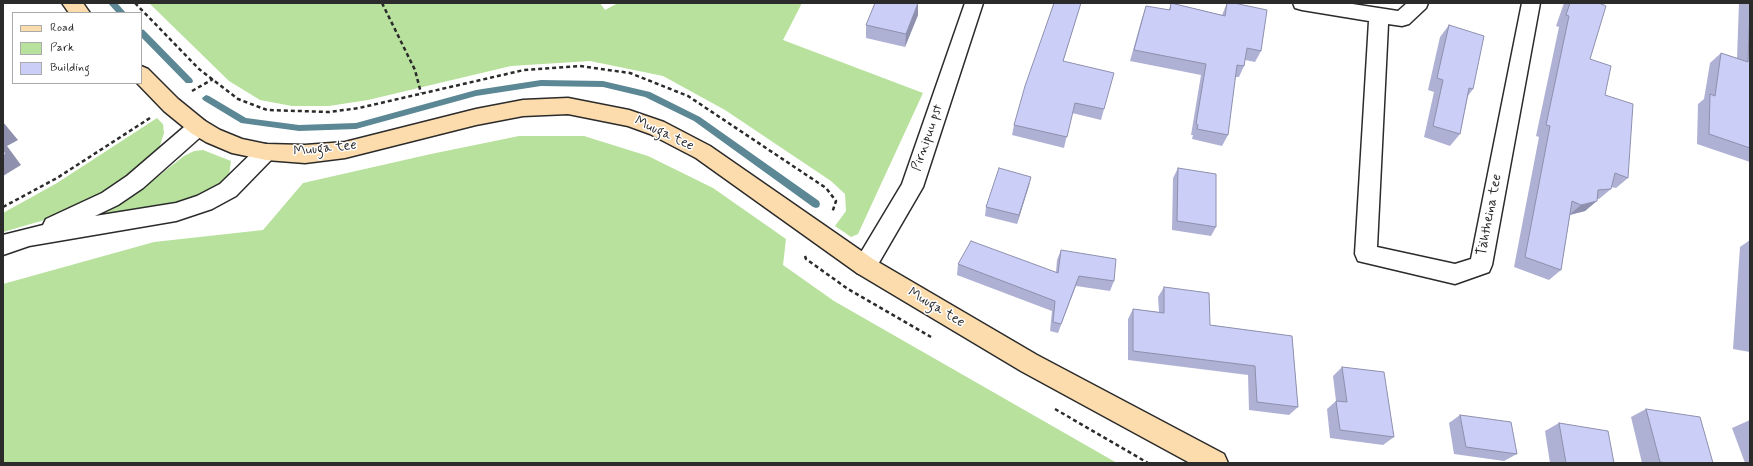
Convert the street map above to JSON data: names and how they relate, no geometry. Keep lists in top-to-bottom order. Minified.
{"streets":{"main road":["Muuga tee"],"street":["Pirnipuu pst","Tähtheina tee"]},"crossings":[["Muuga tee","Pirnipuu pst"]],"legend":["Road","Park","Building"]}
